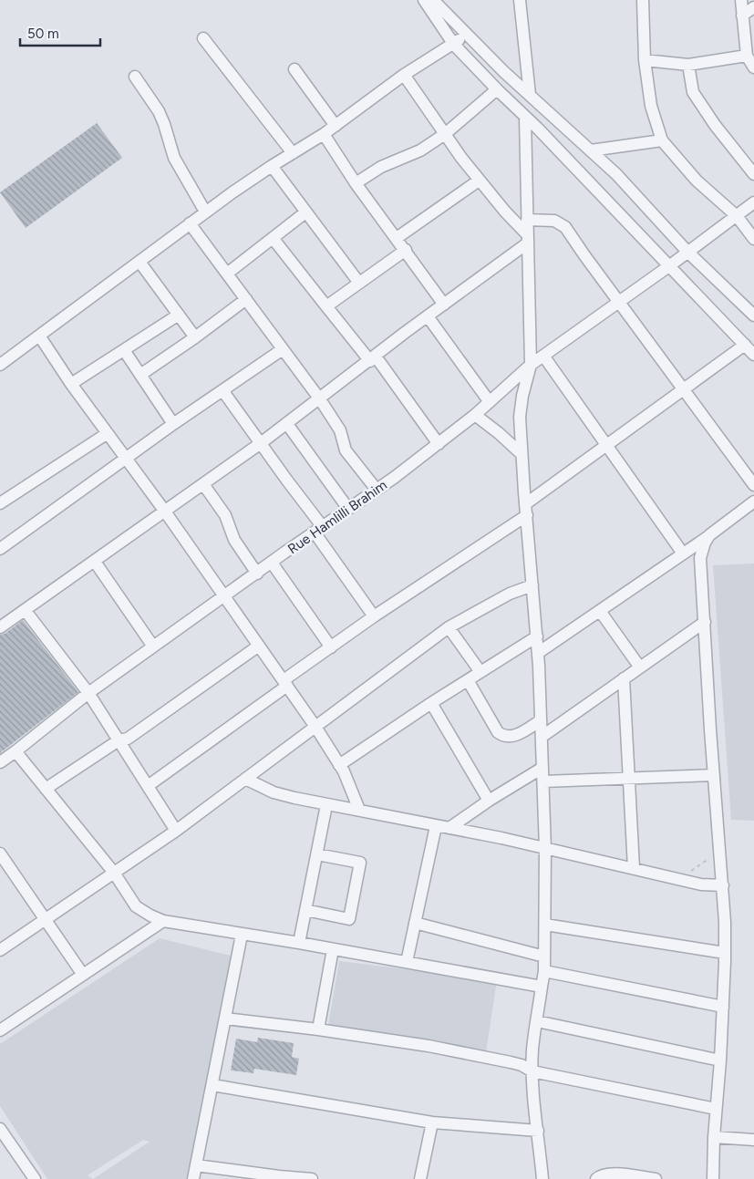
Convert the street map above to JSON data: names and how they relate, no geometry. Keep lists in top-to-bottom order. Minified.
{"streets":{"street":["Rue Hamlilli Brahim"]},"scale_bar":"50 m"}
